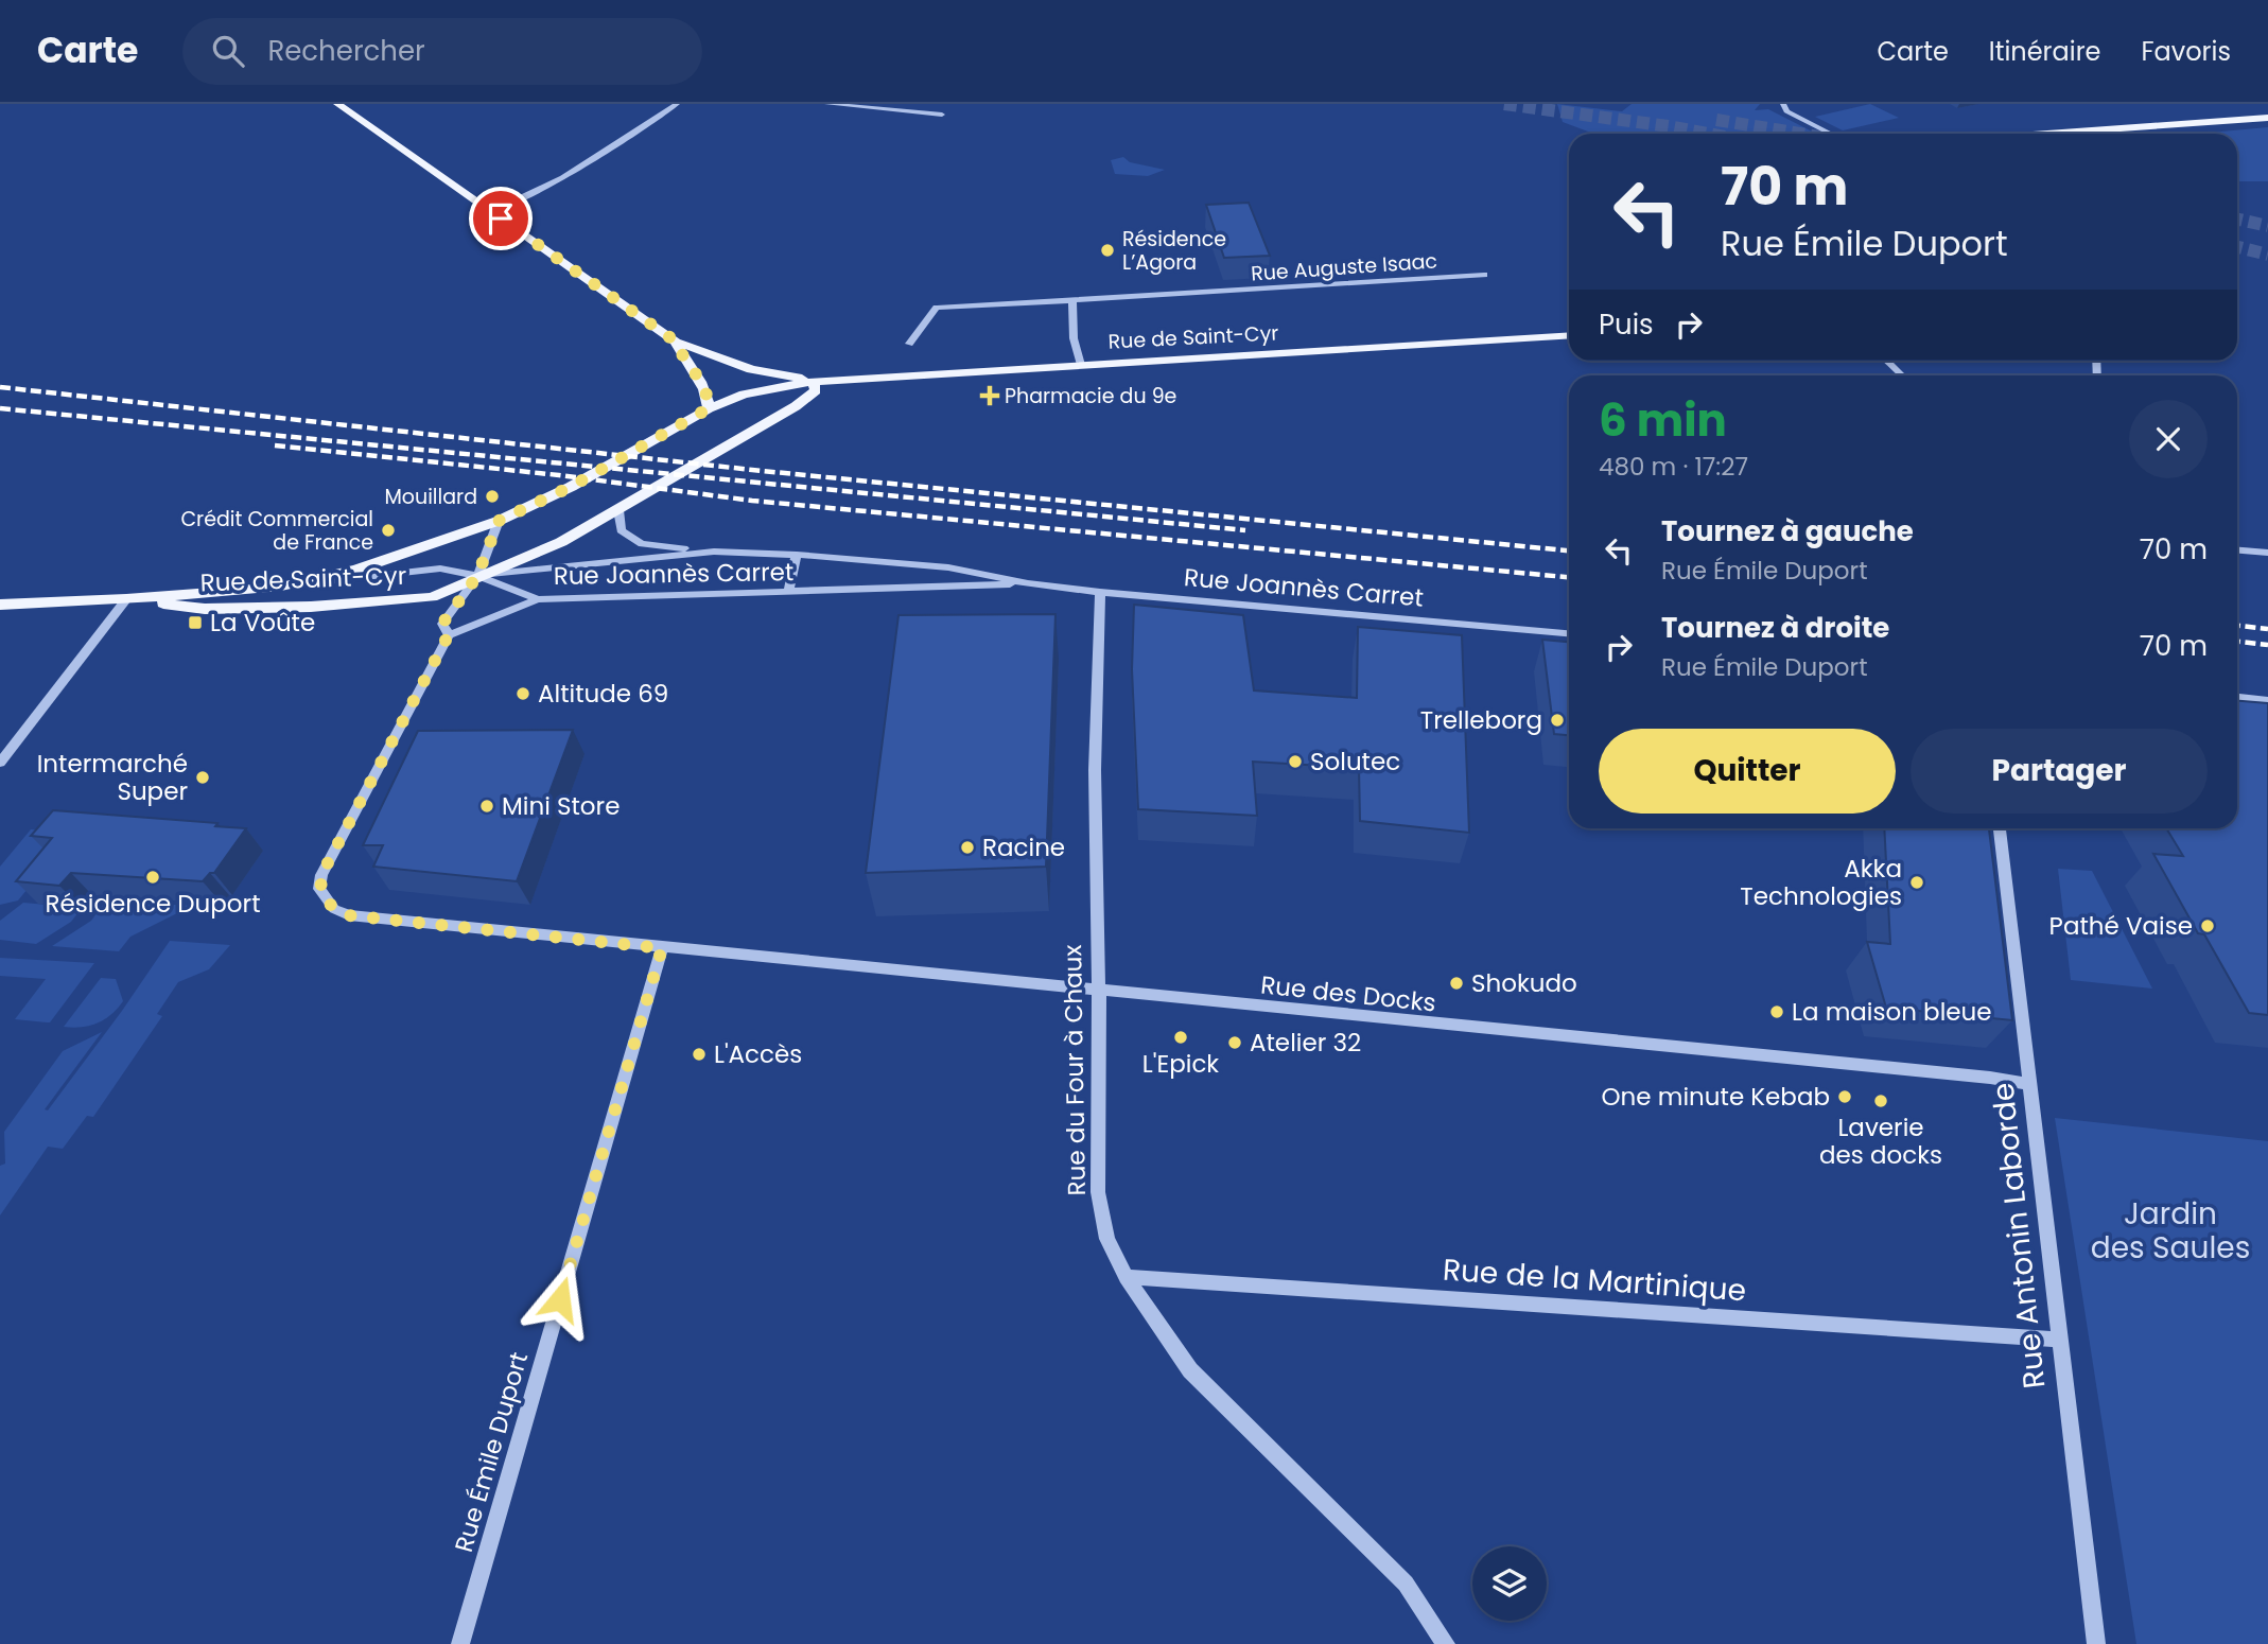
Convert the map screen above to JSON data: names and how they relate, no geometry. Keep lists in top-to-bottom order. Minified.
{"streets":{"main road":["Rue de Saint-Cyr"],"street":["Rue Auguste Isaac","Rue Joannès Carret","Rue des Docks","Rue du Four à Chaux","Rue Antonin Laborde","Rue de la Martinique","Rue Émile Duport"]},"crossings":[["Rue de Saint-Cyr","Rue Joannès Carret"],["Rue Joannès Carret","Rue du Four à Chaux"],["Rue des Docks","Rue du Four à Chaux"],["Rue des Docks","Rue Antonin Laborde"],["Rue des Docks","Rue Émile Duport"],["Rue du Four à Chaux","Rue de la Martinique"],["Rue Antonin Laborde","Rue de la Martinique"]],"parks":["Jardin des Saules"],"places":{"other":["Résidence L’Agora","Mouillard","Crédit Commercial de France","Altitude 69","Trelleborg","Solutec","Intermarché Super","Mini Store","Racine","Résidence Duport","Akka Technologies","Pathé Vaise","Shokudo","La maison bleue","L'Epick","Atelier 32","L'Accès","One minute Kebab","Laverie des docks"],"health":["Pharmacie du 9e"],"transit":["La Voûte"]},"page":{"header":"Carte","search":"Rechercher","nav":["Carte","Itinéraire","Favoris"],"turn":["70 m","Rue Émile Duport"],"then":"Puis","heading":["6 min","480 m · 17:27"],"list":[{"name":"Tournez à gauche","note":"Rue Émile Duport","value":"70 m"},{"name":"Tournez à droite","note":"Rue Émile Duport","value":"70 m"}],"buttons":["Quitter","Partager"]}}
